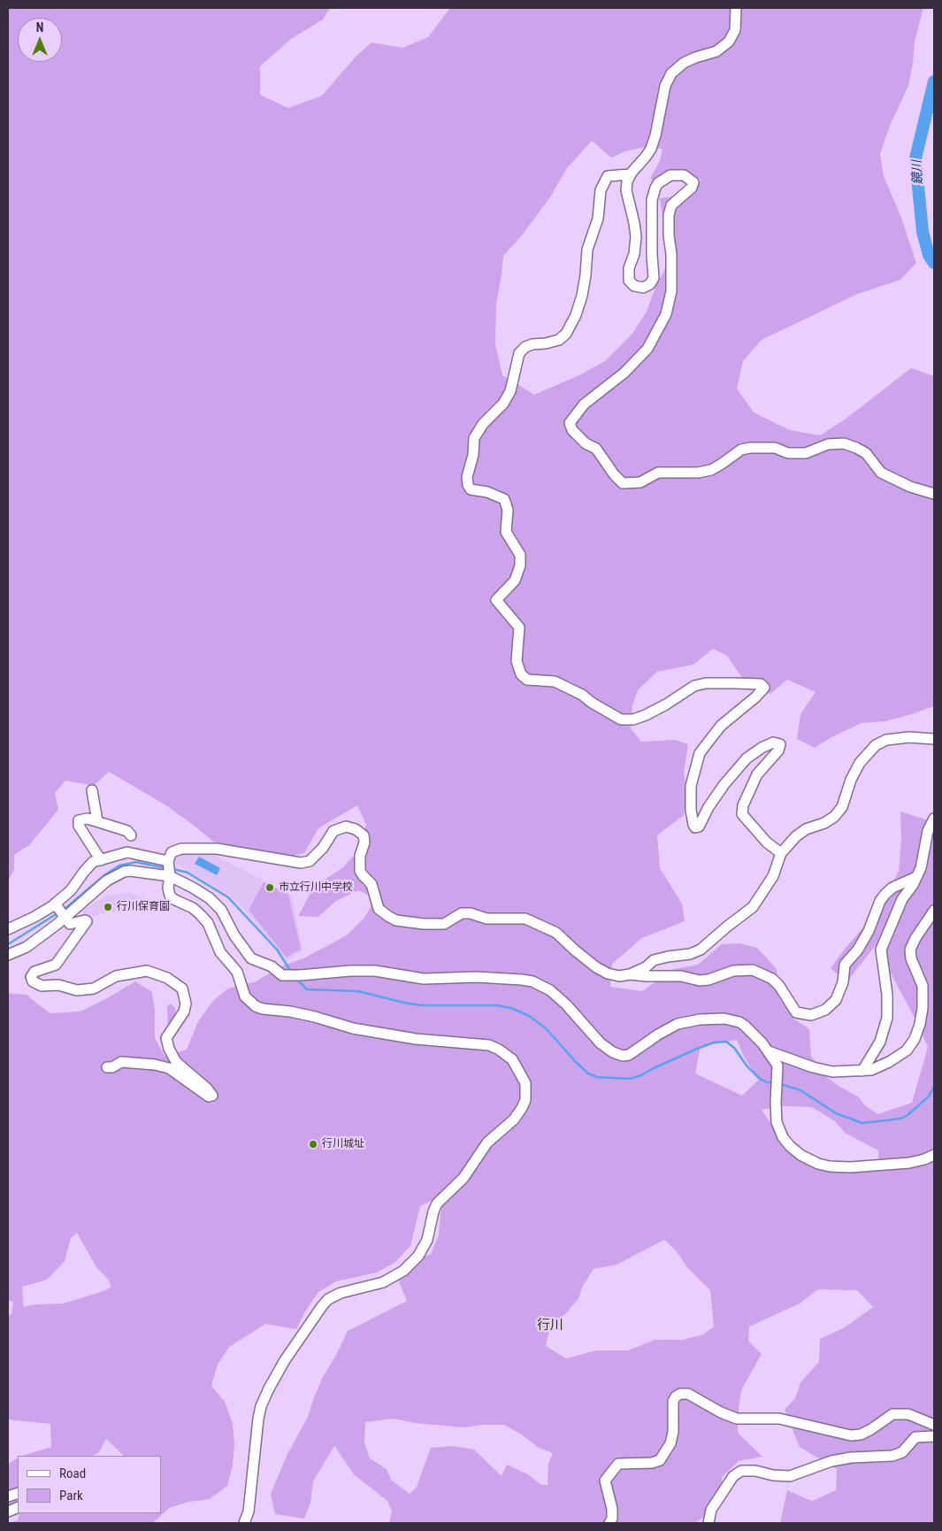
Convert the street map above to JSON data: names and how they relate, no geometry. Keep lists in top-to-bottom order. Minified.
{"districts":["行川"],"water":["鏡川"],"places":["市立行川中学校","行川保育園","行川城址"],"legend":["Road","Park"],"north":"top"}
